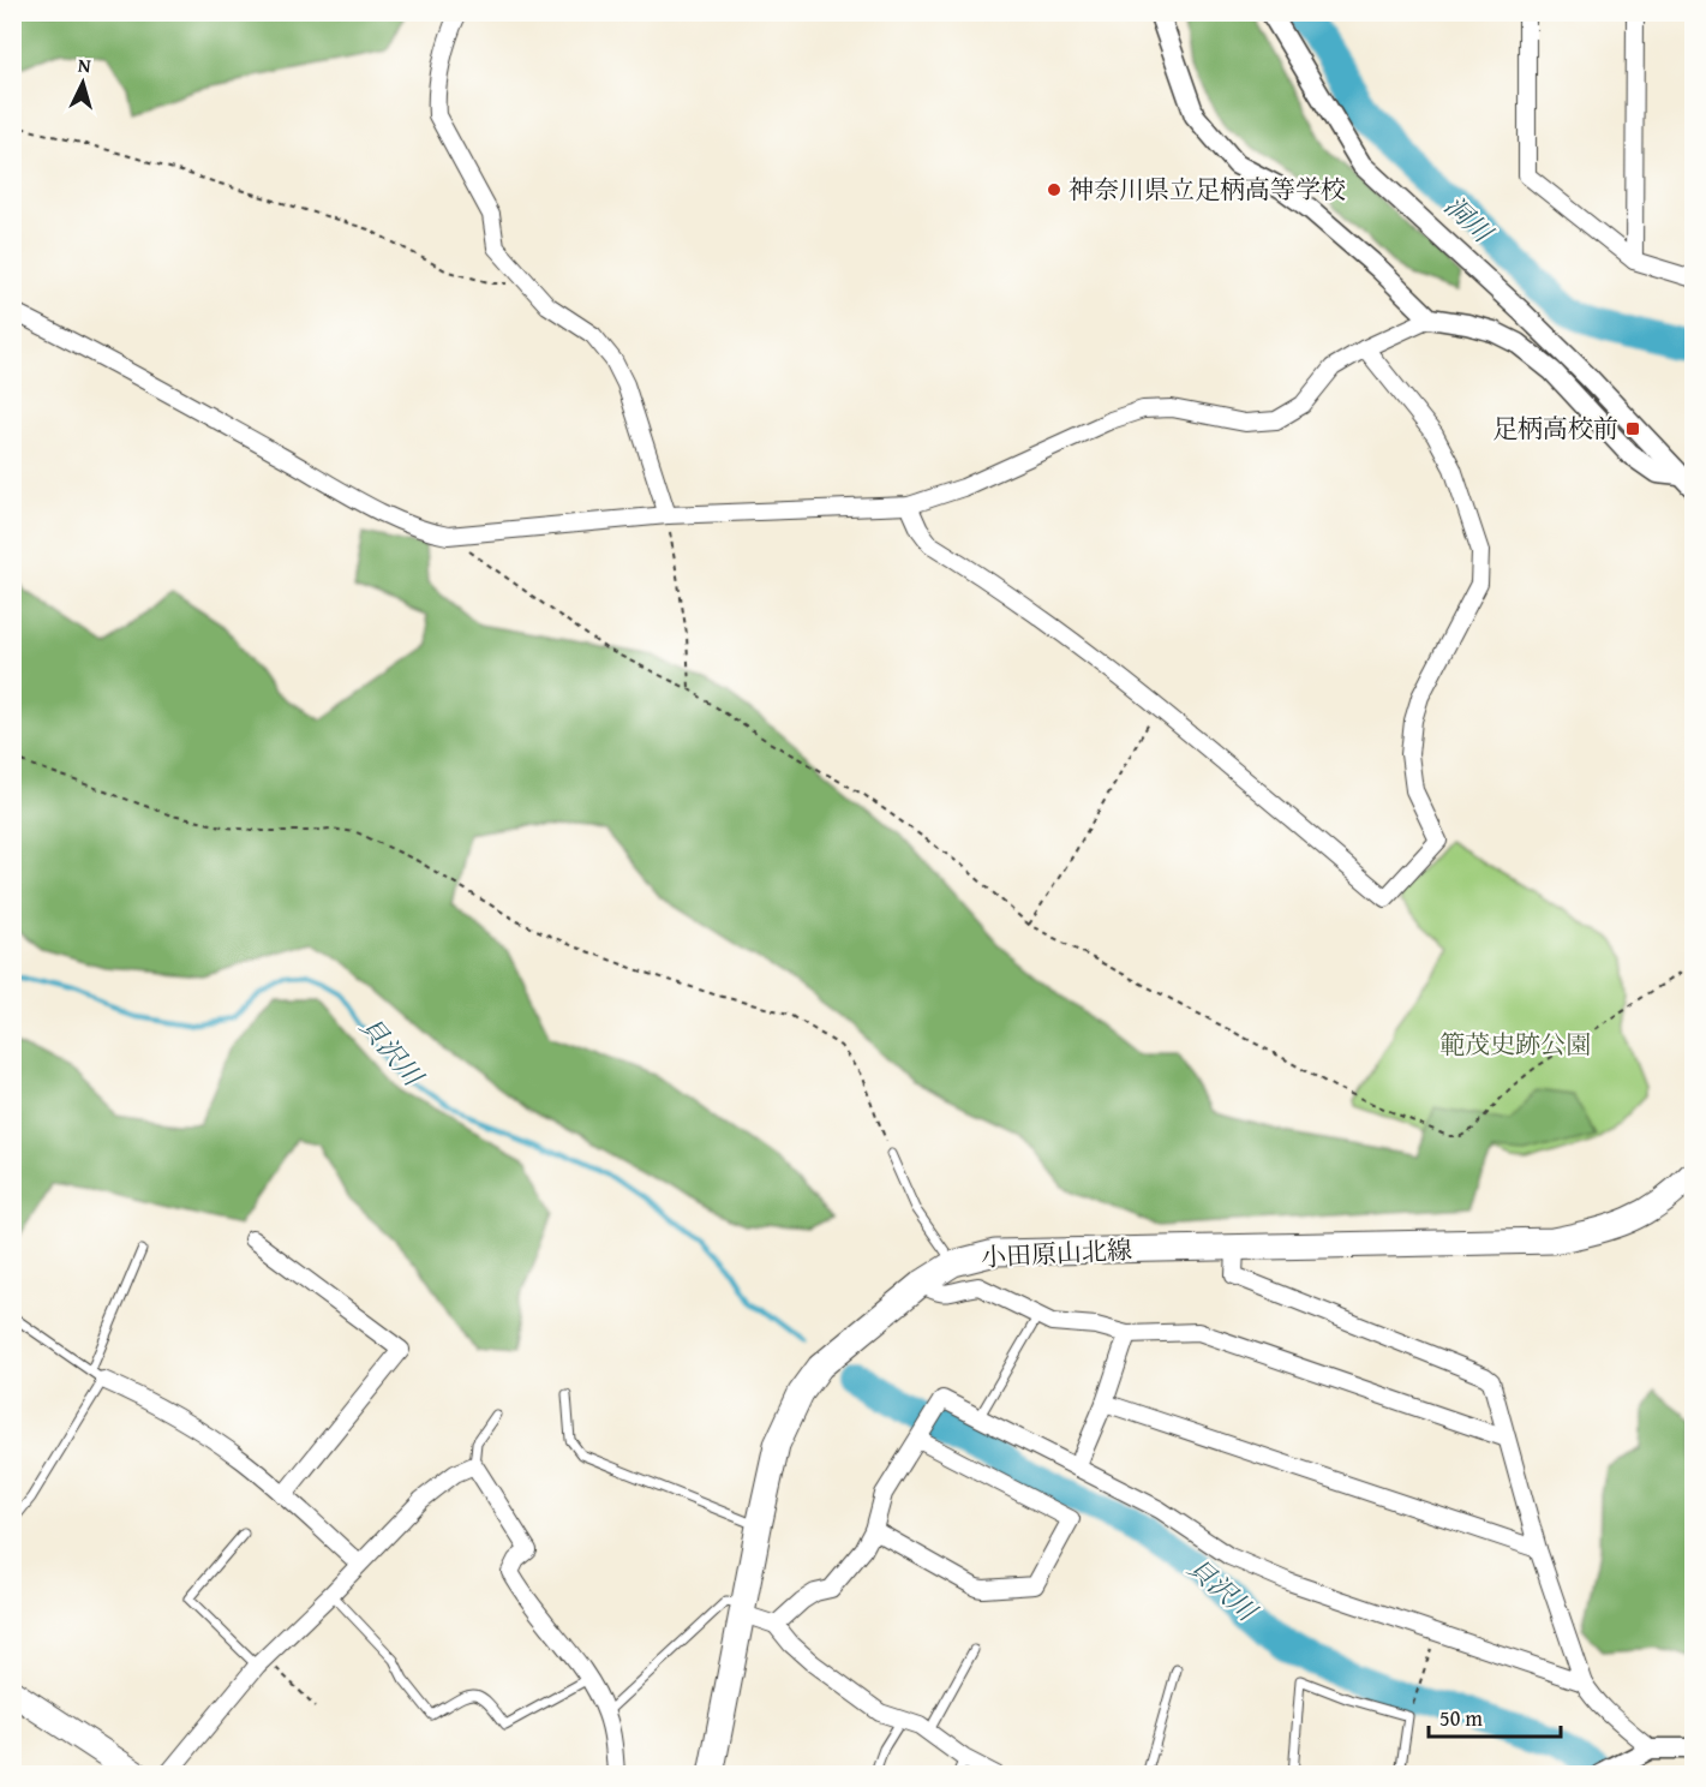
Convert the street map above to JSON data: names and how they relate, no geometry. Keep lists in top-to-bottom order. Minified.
{"streets":{"main road":["小田原山北線"]},"water":["洞川","貝沢川"],"parks":["範茂史跡公園"],"places":{"other":["神奈川県立足柄高等学校"],"transit":["足柄高校前"]},"scale_bar":"50 m","north":"top"}
